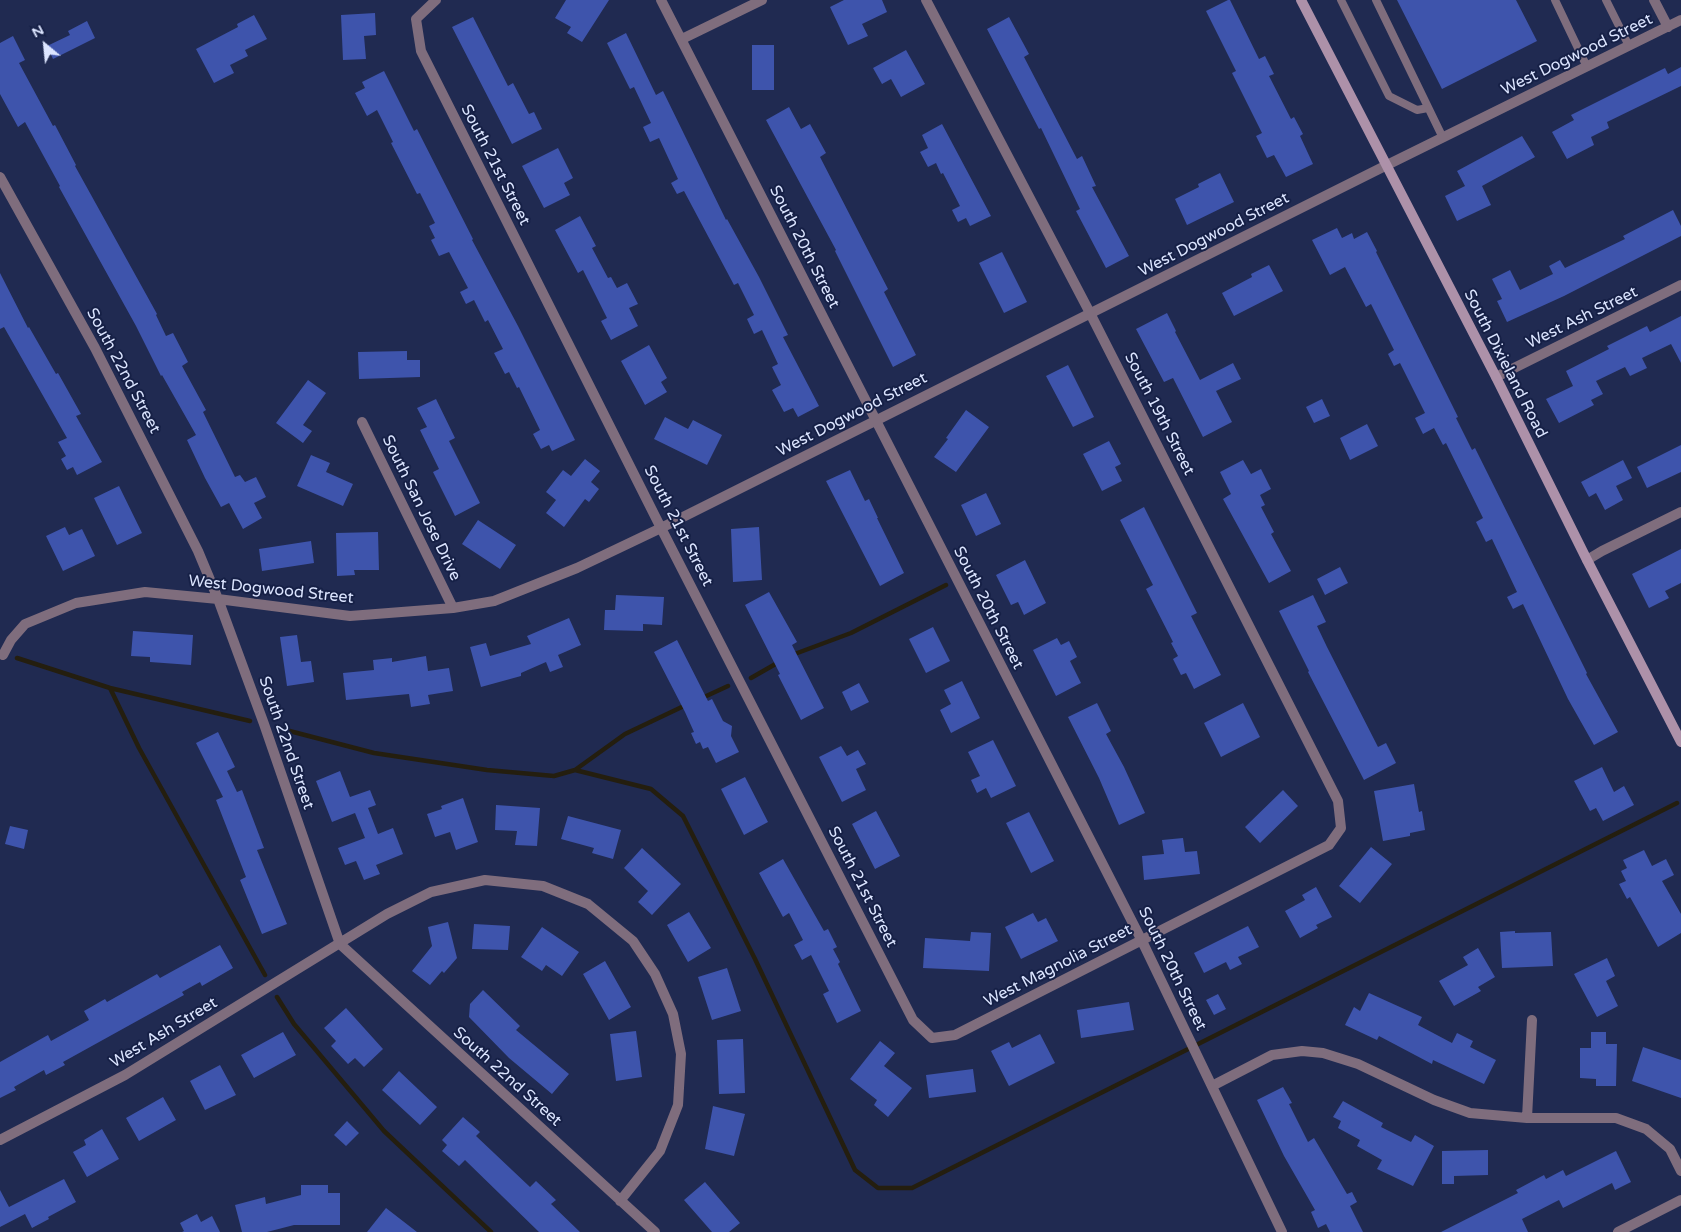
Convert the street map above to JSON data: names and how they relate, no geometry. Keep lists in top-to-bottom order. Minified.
{"streets":{"main road":["South Dixieland Road"],"street":["West Dogwood Street","South 21st Street","South 20th Street","West Ash Street","South 22nd Street","South 19th Street","South San Jose Drive","West Magnolia Street"]},"crossings":[["West Dogwood Street","South 21st Street"],["West Dogwood Street","South 20th Street"],["West Dogwood Street","South Dixieland Road"],["West Dogwood Street","South 22nd Street"],["West Dogwood Street","South 19th Street"],["West Dogwood Street","South San Jose Drive"],["South 21st Street","West Magnolia Street"],["South 20th Street","West Magnolia Street"],["West Ash Street","South Dixieland Road"],["West Ash Street","South 22nd Street"],["South 19th Street","West Magnolia Street"]],"north":"top left"}
